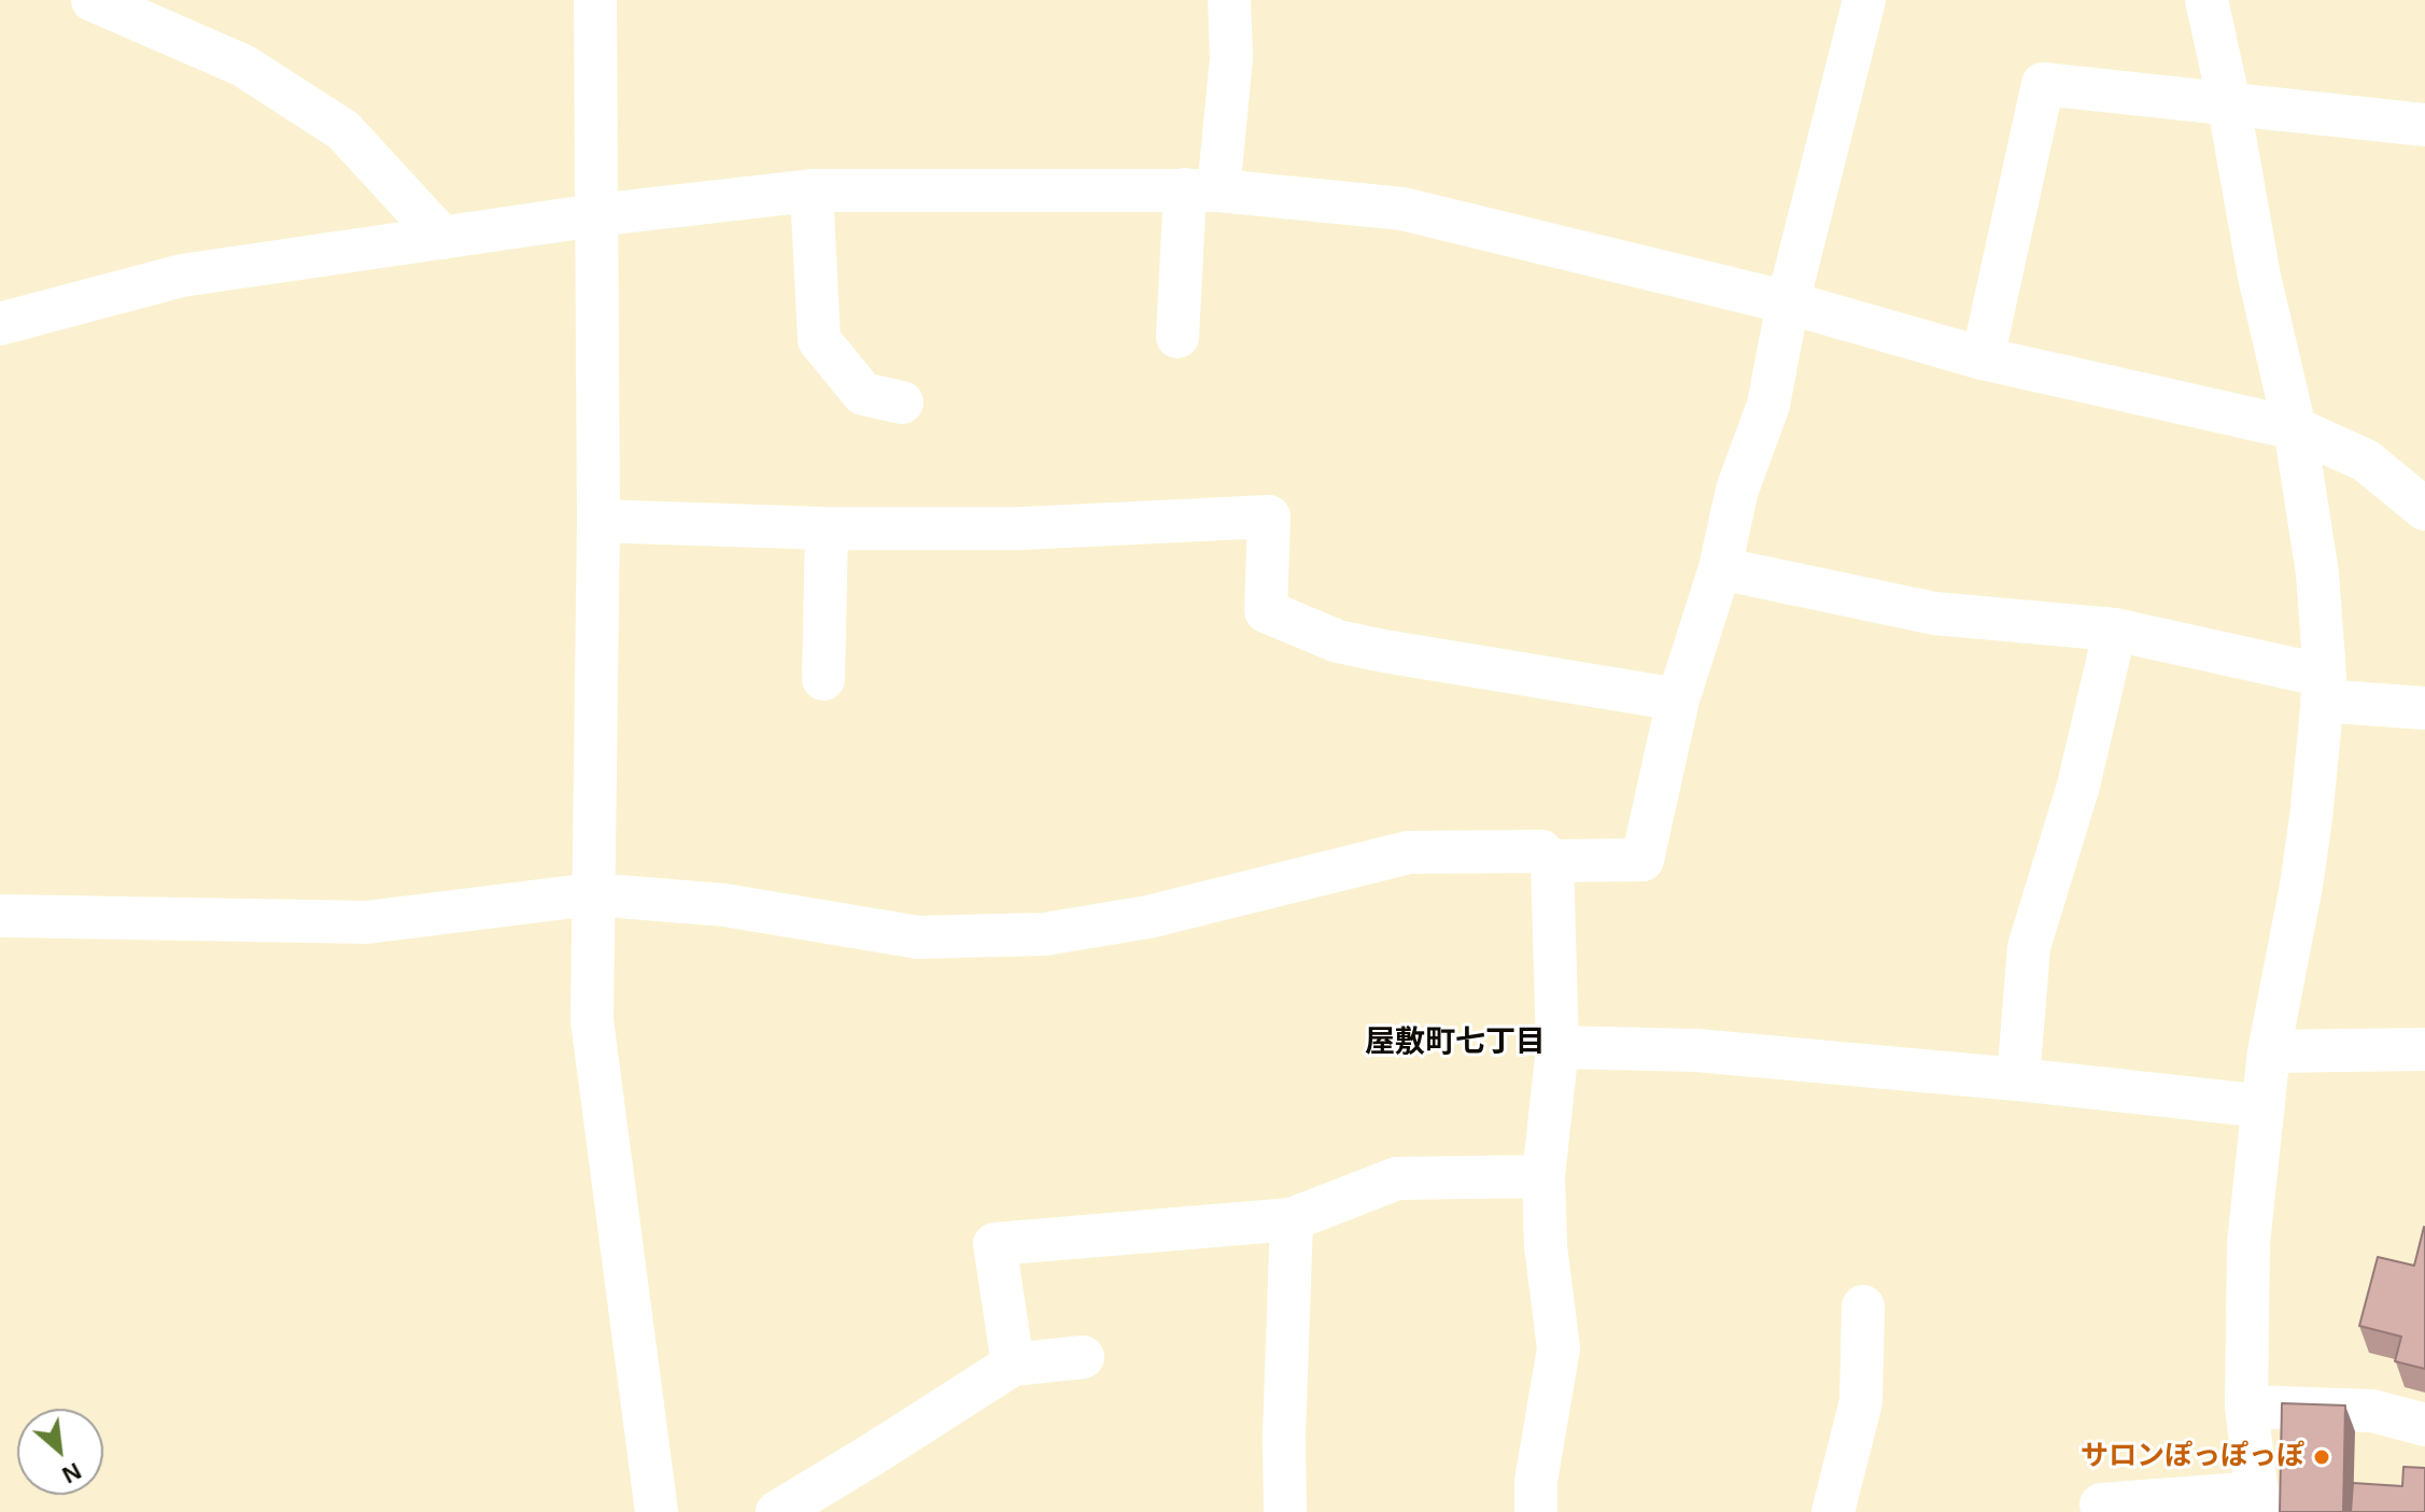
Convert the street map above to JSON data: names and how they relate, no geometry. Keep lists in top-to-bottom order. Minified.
{"districts":["屋敷町七丁目"],"places":["サロンぽっぽっぽ"],"north":"bottom right"}
